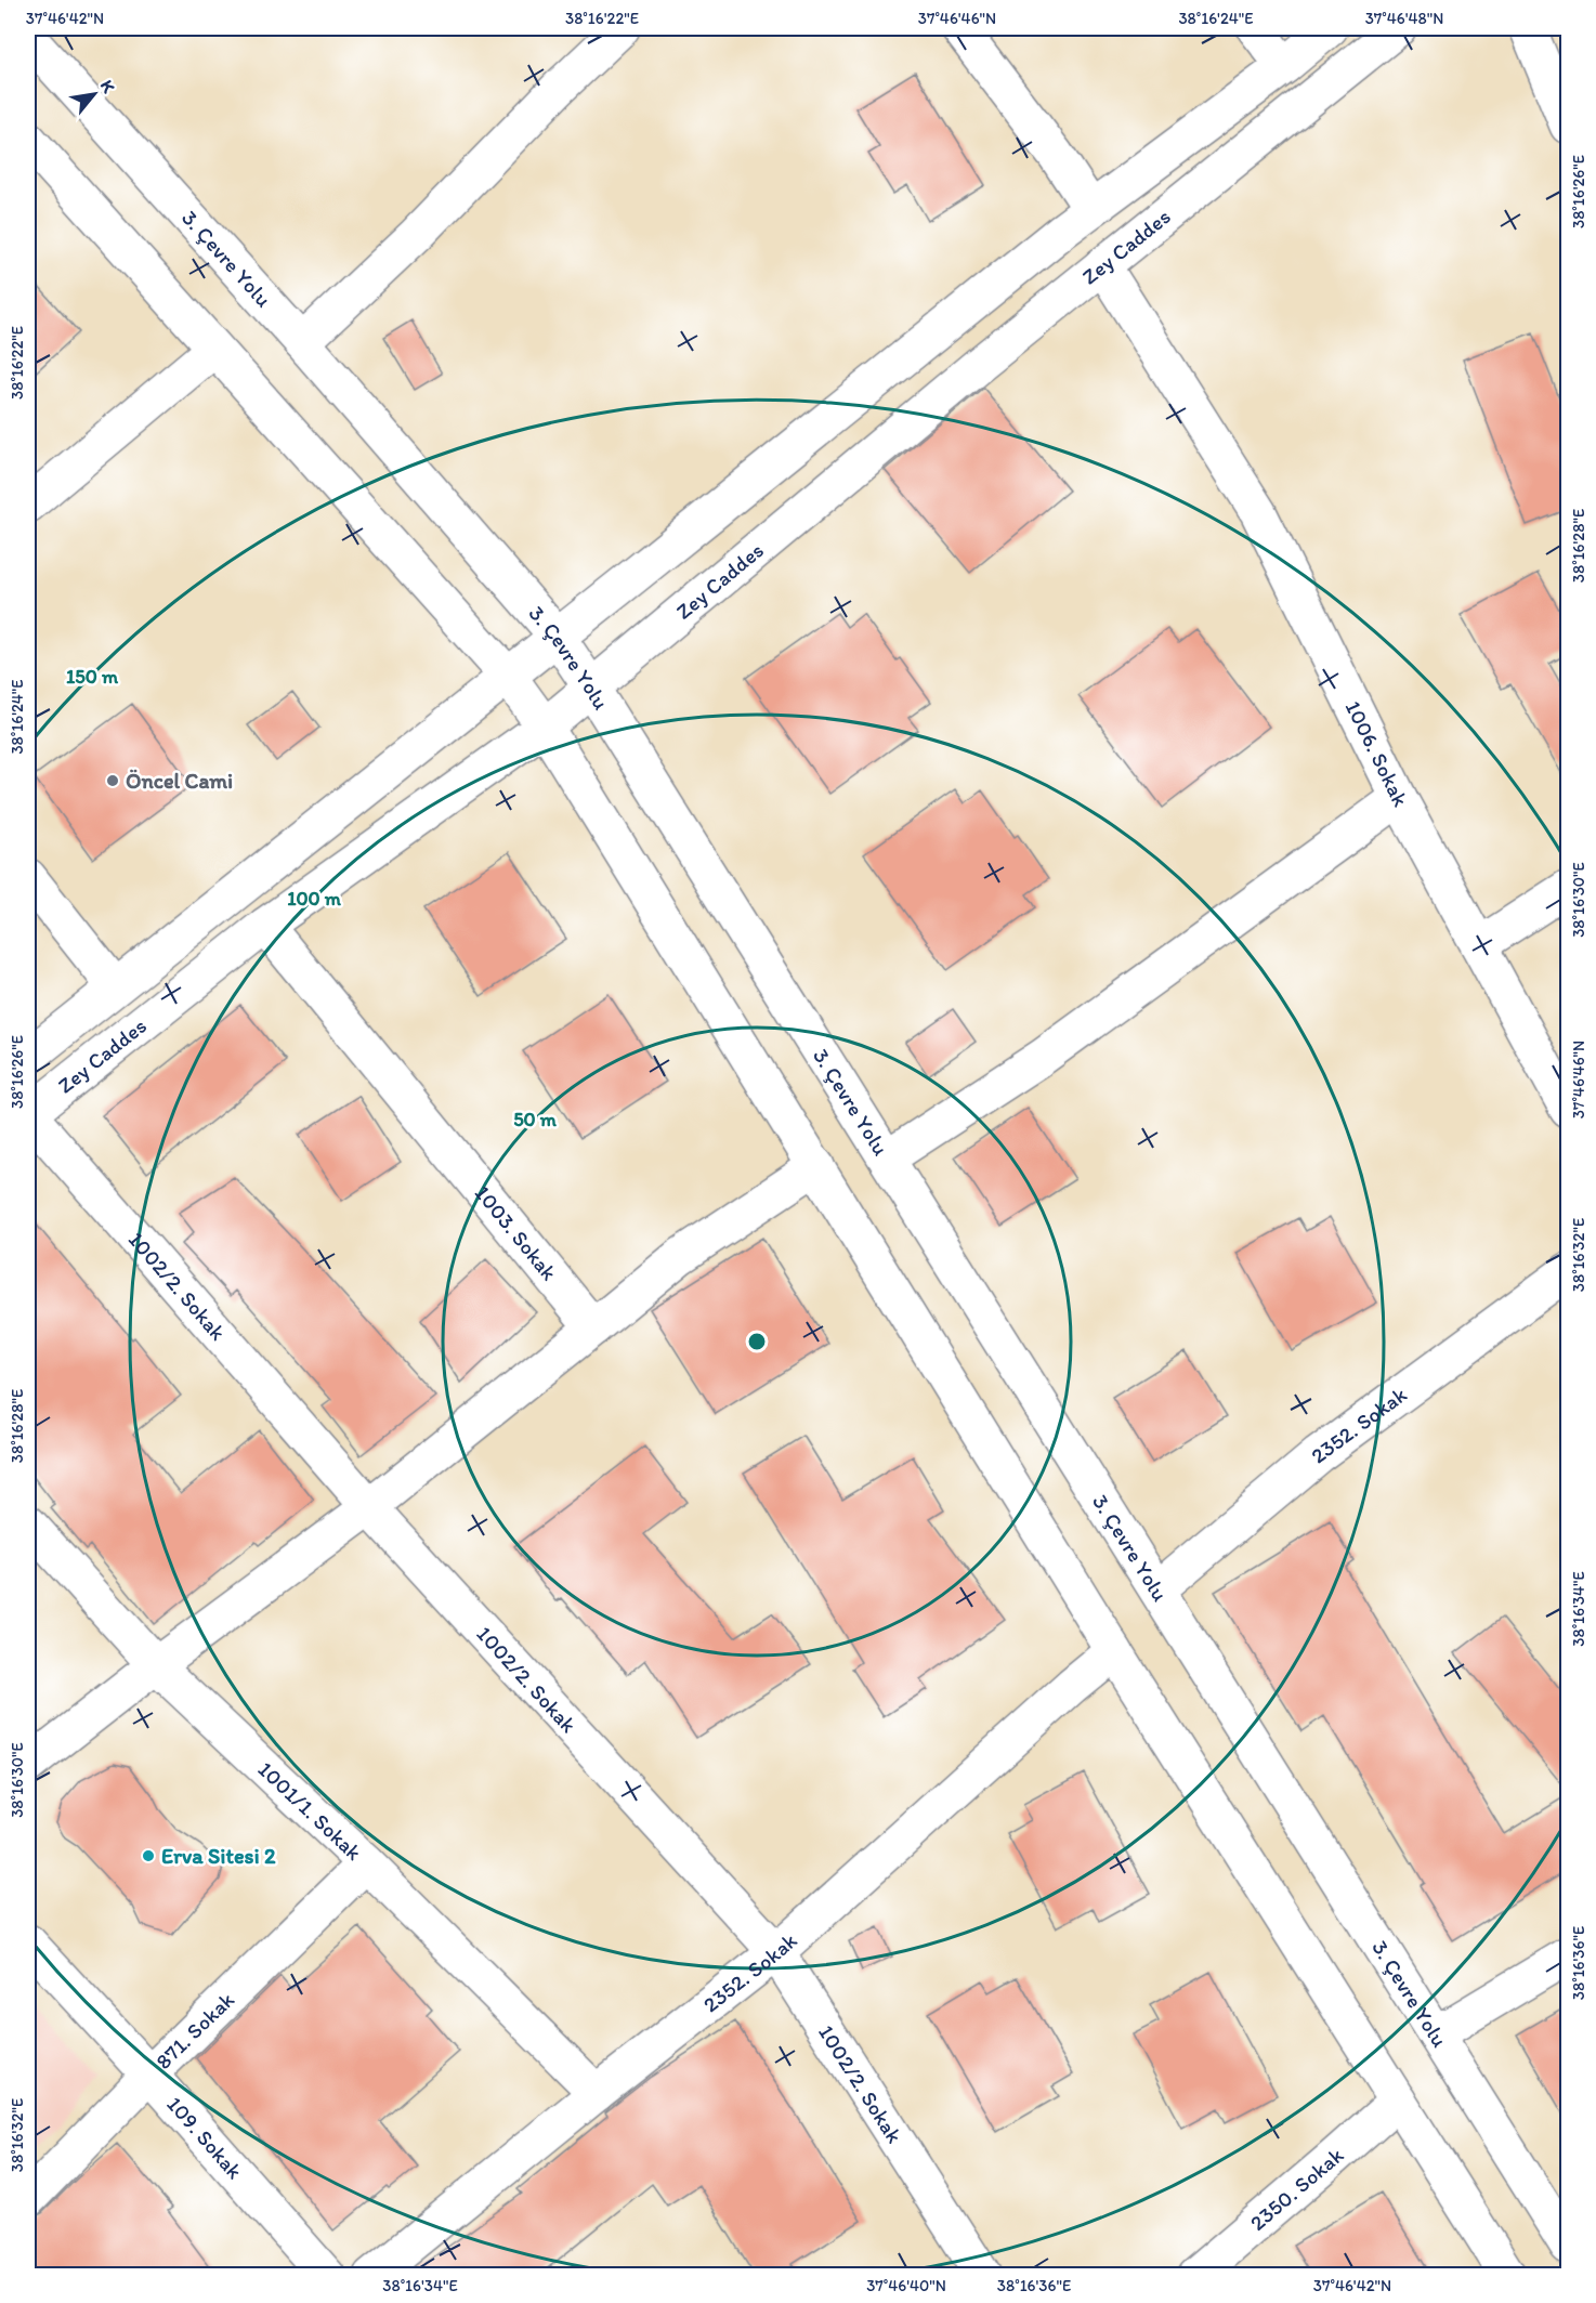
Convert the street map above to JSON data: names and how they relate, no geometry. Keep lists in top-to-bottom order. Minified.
{"streets":{"street":["Zey Caddes","3. Çevre Yolu","1006. Sokak","1003. Sokak","1002/2. Sokak","2352. Sokak","1001/1. Sokak","871. Sokak","109. Sokak","2350. Sokak"]},"crossings":[["Zey Caddes","3. Çevre Yolu"],["Zey Caddes","1006. Sokak"],["Zey Caddes","1003. Sokak"],["Zey Caddes","1002/2. Sokak"],["3. Çevre Yolu","2352. Sokak"],["1002/2. Sokak","2352. Sokak"],["2352. Sokak","1001/1. Sokak"],["1001/1. Sokak","871. Sokak"],["871. Sokak","109. Sokak"]],"places":["Öncel Cami","Erva Sitesi 2"],"north":"top right","coordinates":["37°46'42\"N","38°16'22\"E","37°46'46\"N","38°16'24\"E","37°46'48\"N","38°16'26\"E","38°16'28\"E","38°16'30\"E","38°16'32\"E","38°16'34\"E","38°16'36\"E","37°46'40\"N"],"rings":["150 m","100 m","50 m"]}
